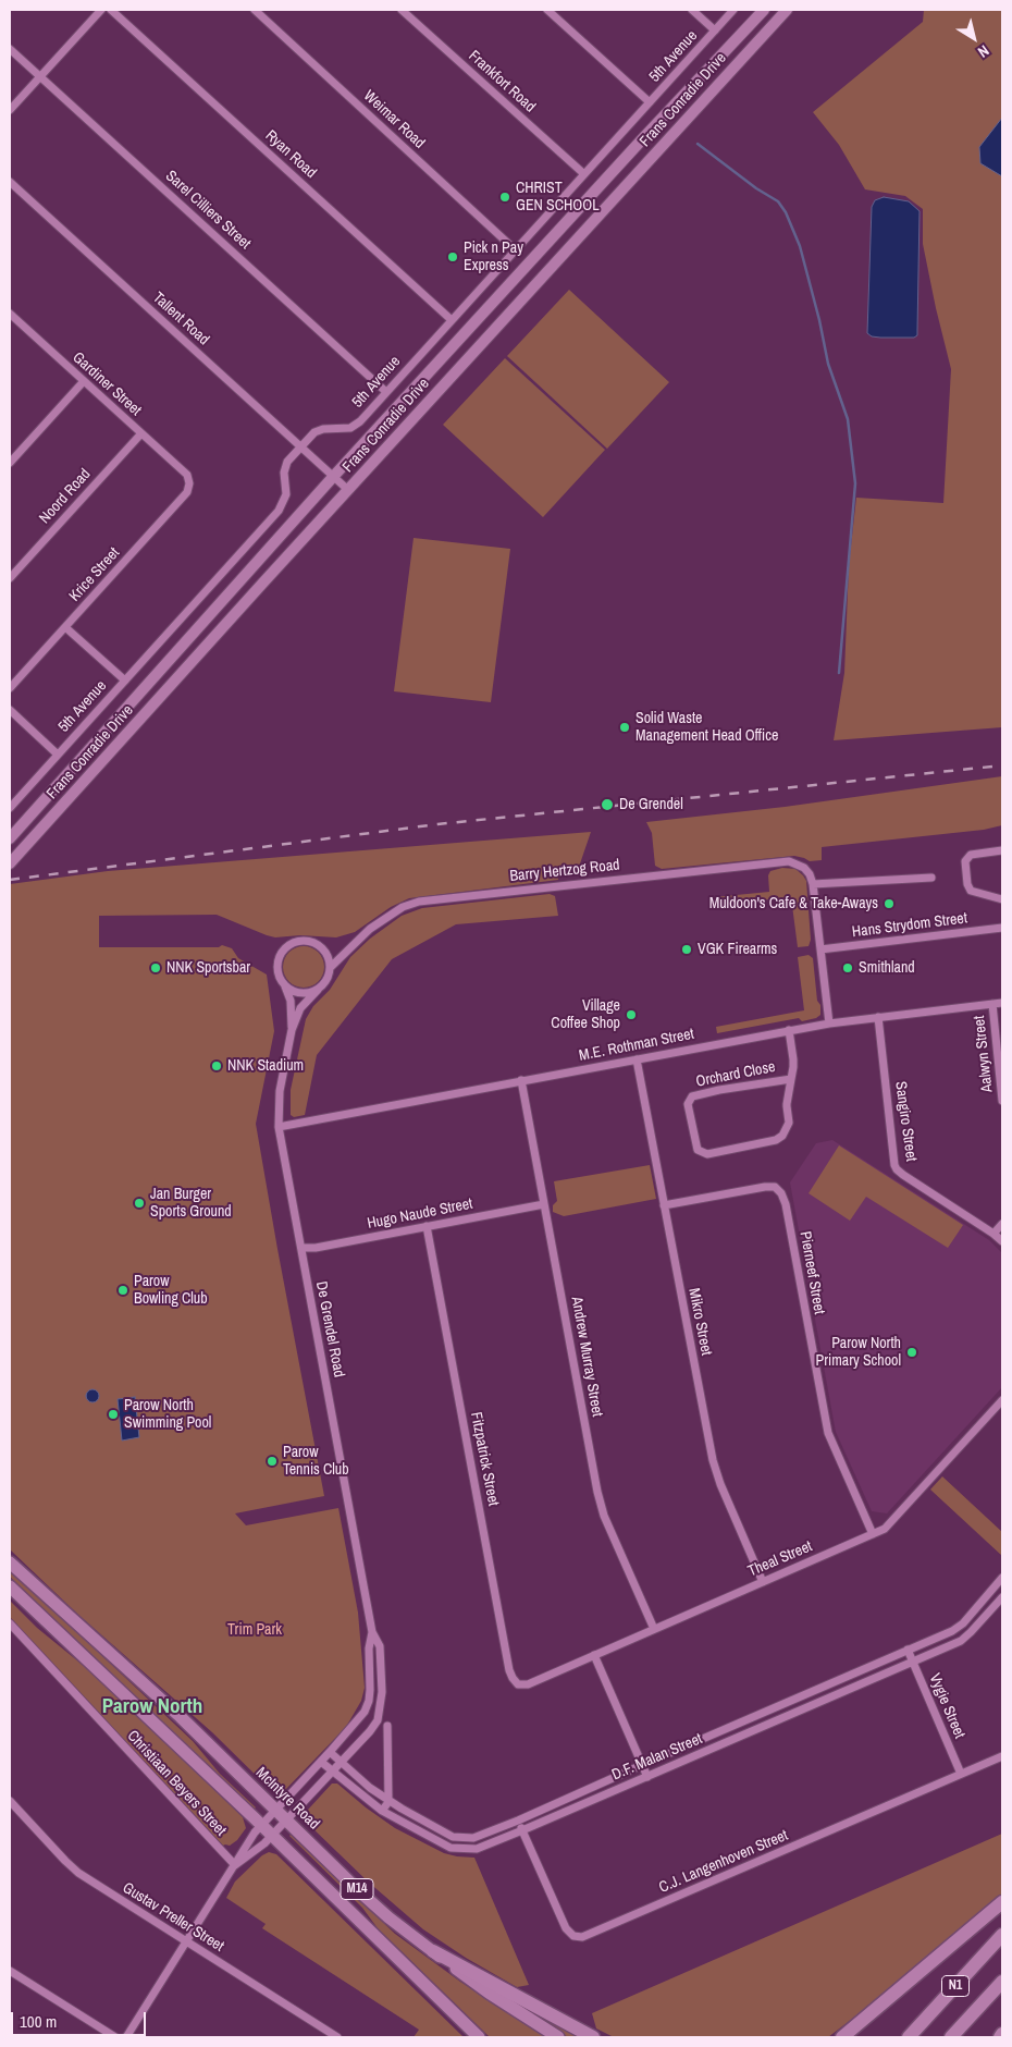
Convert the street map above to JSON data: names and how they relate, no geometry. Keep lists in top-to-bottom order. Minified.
{"streets":{"highway":["N1"],"main road":["Frans Conradie Drive","McIntyre Road","M14"],"street":["5th Avenue","Frankfort Road","Weimar Road","Ryan Road","Sarel Cilliers Street","Tallent Road","Gardiner Street","Noord Road","Krice Street","Barry Hertzog Road","Hans Strydom Street","M.E. Rothman Street","Aalwyn Street","Orchard Close","Sangiro Street","Hugo Naude Street","Pierneef Street","Mikro Street","De Grendel Road","Andrew Murray Street","Fitzpatrick Street","Theal Street","Vygie Street","D.F. Malan Street","Christiaan Beyers Street","C.J. Langenhoven Street","Gustav Preller Street"]},"crossings":[["5th Avenue","Frankfort Road"],["5th Avenue","Weimar Road"],["5th Avenue","Ryan Road"],["5th Avenue","Sarel Cilliers Street"],["5th Avenue","Tallent Road"],["Frans Conradie Drive","Tallent Road"],["Gardiner Street","Noord Road"],["Gardiner Street","Krice Street"],["Barry Hertzog Road","De Grendel Road"],["M.E. Rothman Street","Aalwyn Street"],["M.E. Rothman Street","Orchard Close"],["M.E. Rothman Street","Sangiro Street"],["M.E. Rothman Street","Mikro Street"],["M.E. Rothman Street","De Grendel Road"],["M.E. Rothman Street","Andrew Murray Street"],["Hugo Naude Street","De Grendel Road"],["Hugo Naude Street","Andrew Murray Street"],["Hugo Naude Street","Fitzpatrick Street"],["Pierneef Street","Mikro Street"],["Pierneef Street","Theal Street"],["Mikro Street","Theal Street"],["De Grendel Road","D.F. Malan Street"],["De Grendel Road","Christiaan Beyers Street"],["De Grendel Road","McIntyre Road"],["De Grendel Road","M14"],["De Grendel Road","Gustav Preller Street"],["Andrew Murray Street","Theal Street"],["Fitzpatrick Street","Theal Street"],["Vygie Street","D.F. Malan Street"],["Vygie Street","C.J. Langenhoven Street"],["D.F. Malan Street","C.J. Langenhoven Street"]],"districts":["Parow North"],"parks":["Trim Park"],"places":["CHRIST GEN SCHOOL","Pick n Pay Express","Solid Waste Management Head Office","De Grendel","Muldoon's Cafe & Take-Aways","VGK Firearms","NNK Sportsbar","Smithland","Village Coffee Shop","NNK Stadium","Jan Burger Sports Ground","Parow Bowling Club","Parow North Primary School","Parow North Swimming Pool","Parow Tennis Club"],"scale_bar":"100 m","north":"bottom right"}
